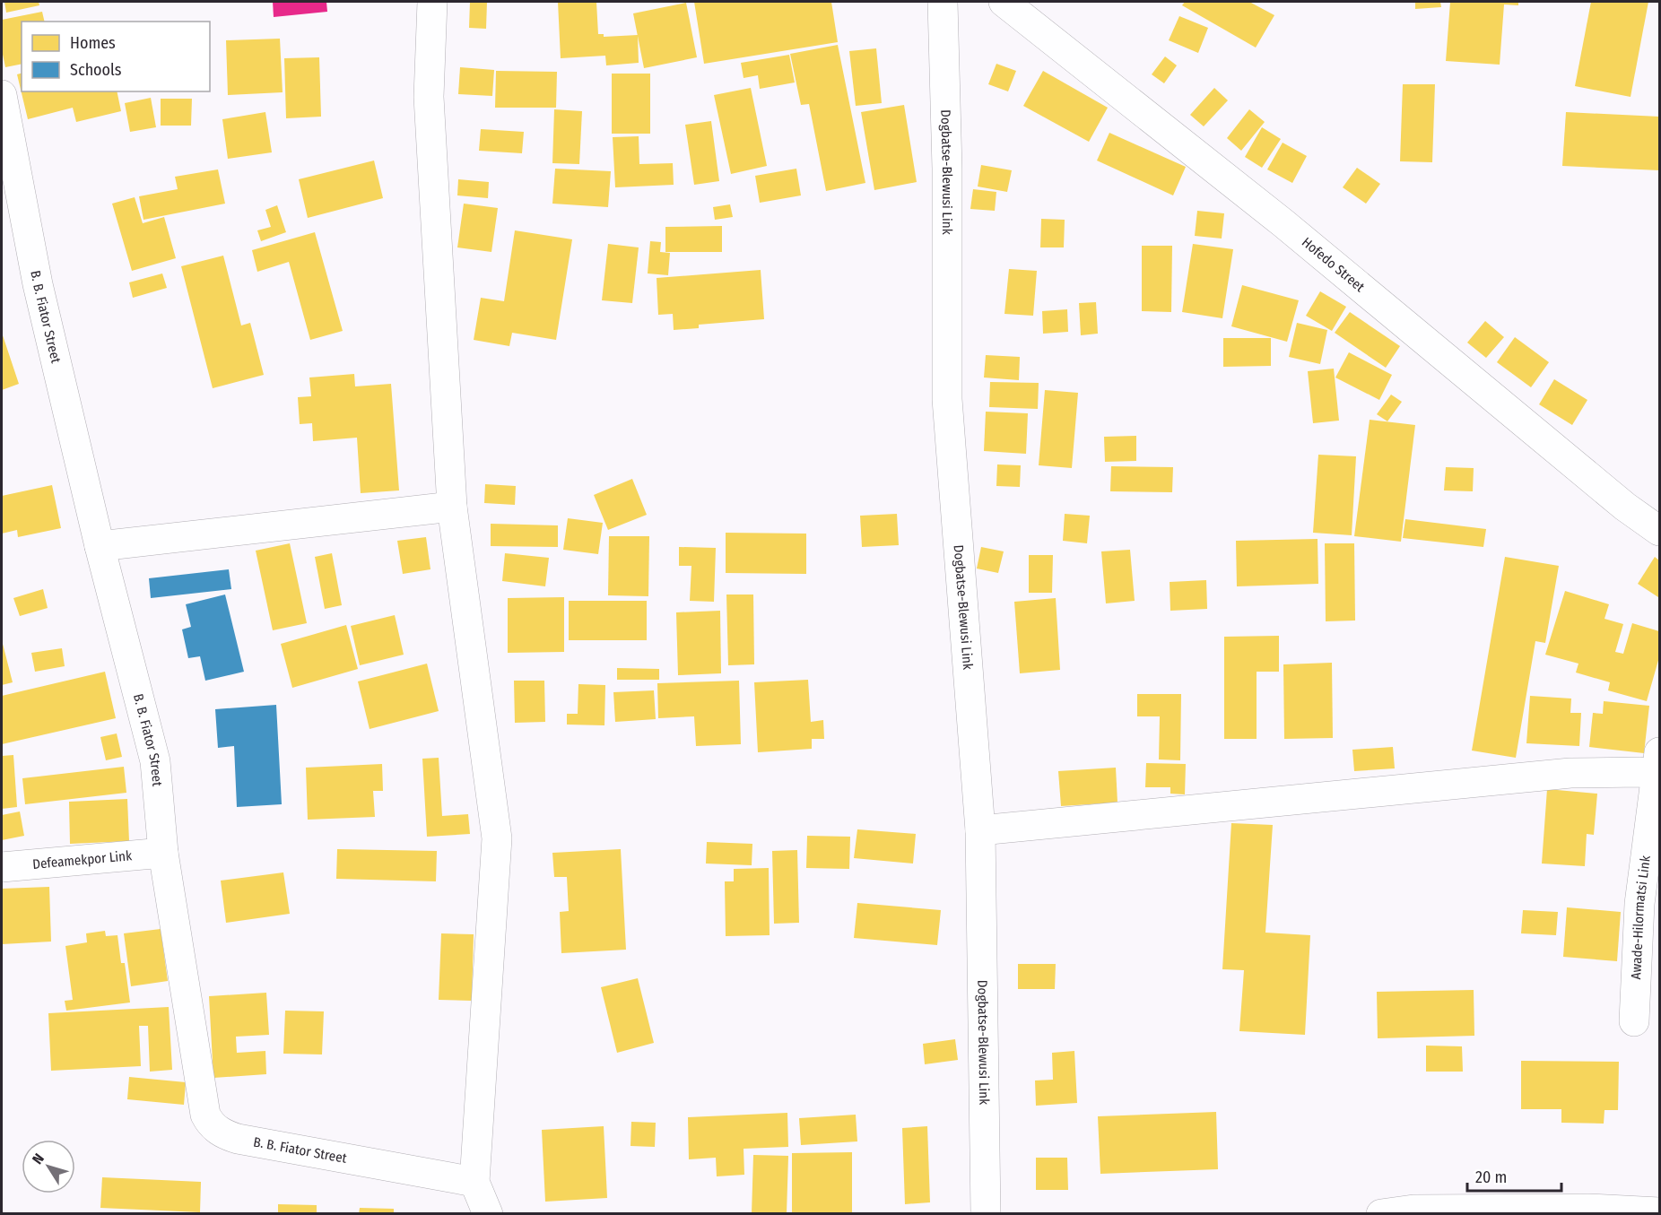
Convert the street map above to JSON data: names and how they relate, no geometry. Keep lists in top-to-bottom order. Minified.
{"streets":{"street":["Dogbatse-Blewusi Link","Hofedo Street","B. B. Fiator Street","Defeamekpor Link","Awade-Hilormatsi Link"]},"crossings":[["B. B. Fiator Street","Defeamekpor Link"]],"legend":["Homes","Schools"],"scale_bar":"20 m","north":"top left"}
